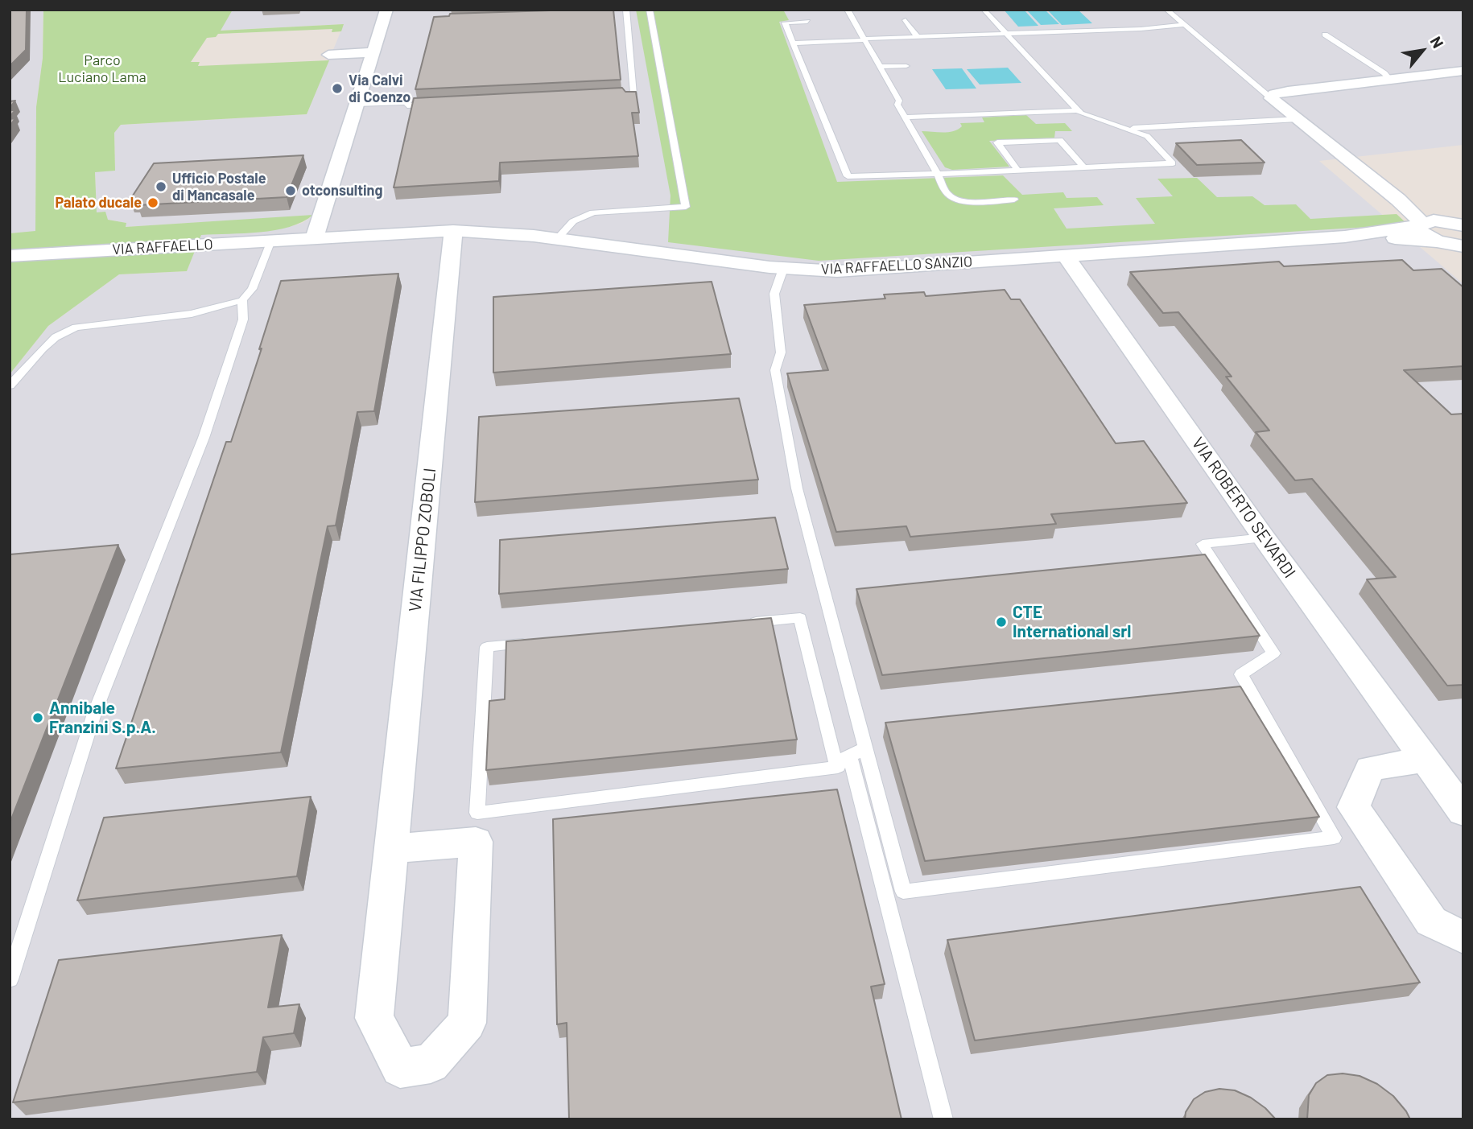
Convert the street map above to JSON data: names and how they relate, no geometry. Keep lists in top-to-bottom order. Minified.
{"streets":{"street":["VIA RAFFAELLO","VIA RAFFAELLO SANZIO","VIA ROBERTO SEVARDI","VIA FILIPPO ZOBOLI"]},"crossings":[["VIA RAFFAELLO","VIA RAFFAELLO SANZIO"],["VIA RAFFAELLO SANZIO","VIA ROBERTO SEVARDI"],["VIA RAFFAELLO SANZIO","VIA FILIPPO ZOBOLI"]],"parks":["Parco Luciano Lama"],"places":["Via Calvi di Coenzo","Ufficio Postale di Mancasale","otconsulting","Palato ducale","CTE International srl","Annibale Franzini S.p.A."],"north":"top right"}
